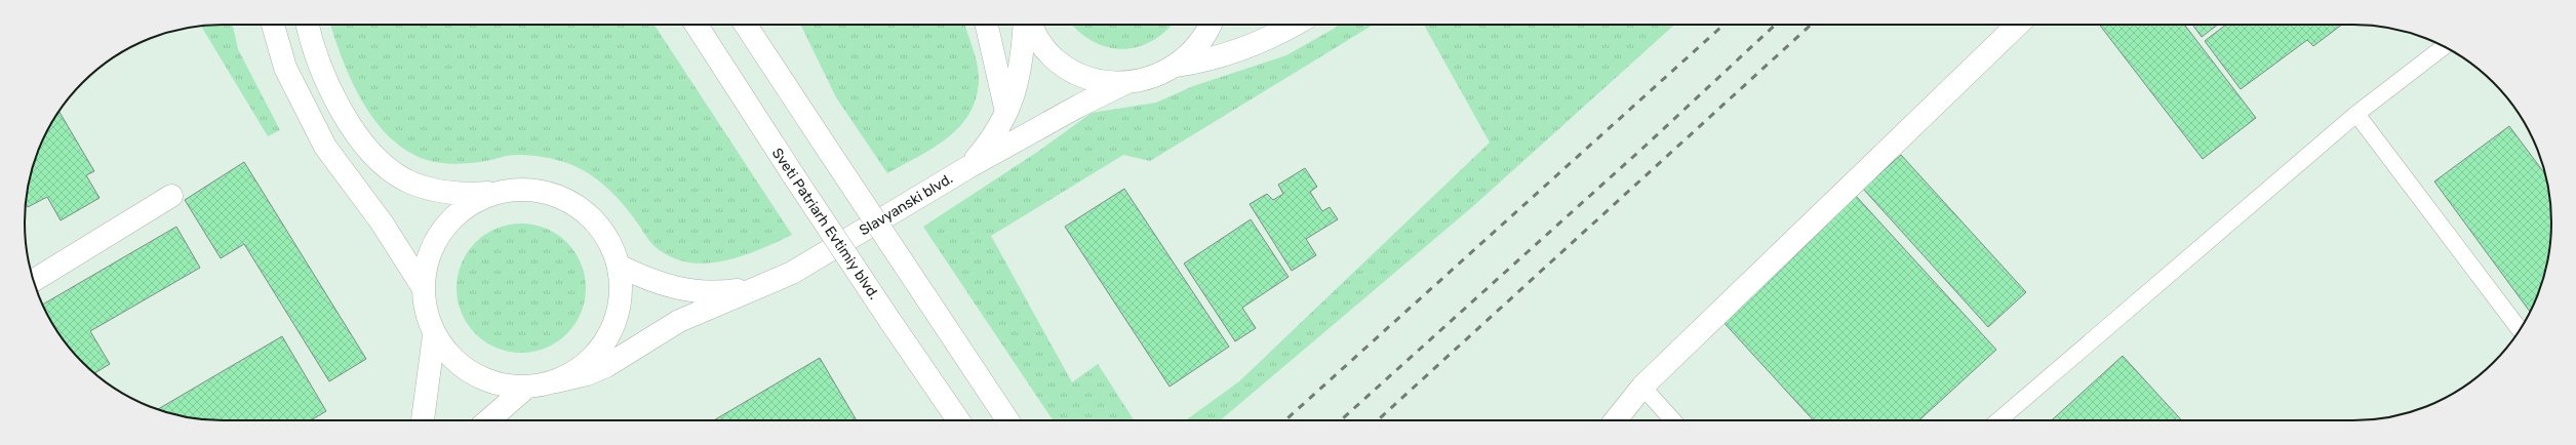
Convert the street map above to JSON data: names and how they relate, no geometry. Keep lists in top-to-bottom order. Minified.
{"streets":{"main road":["Slavyanski blvd.","Sveti Patriarh Evtimiy blvd."]}}
